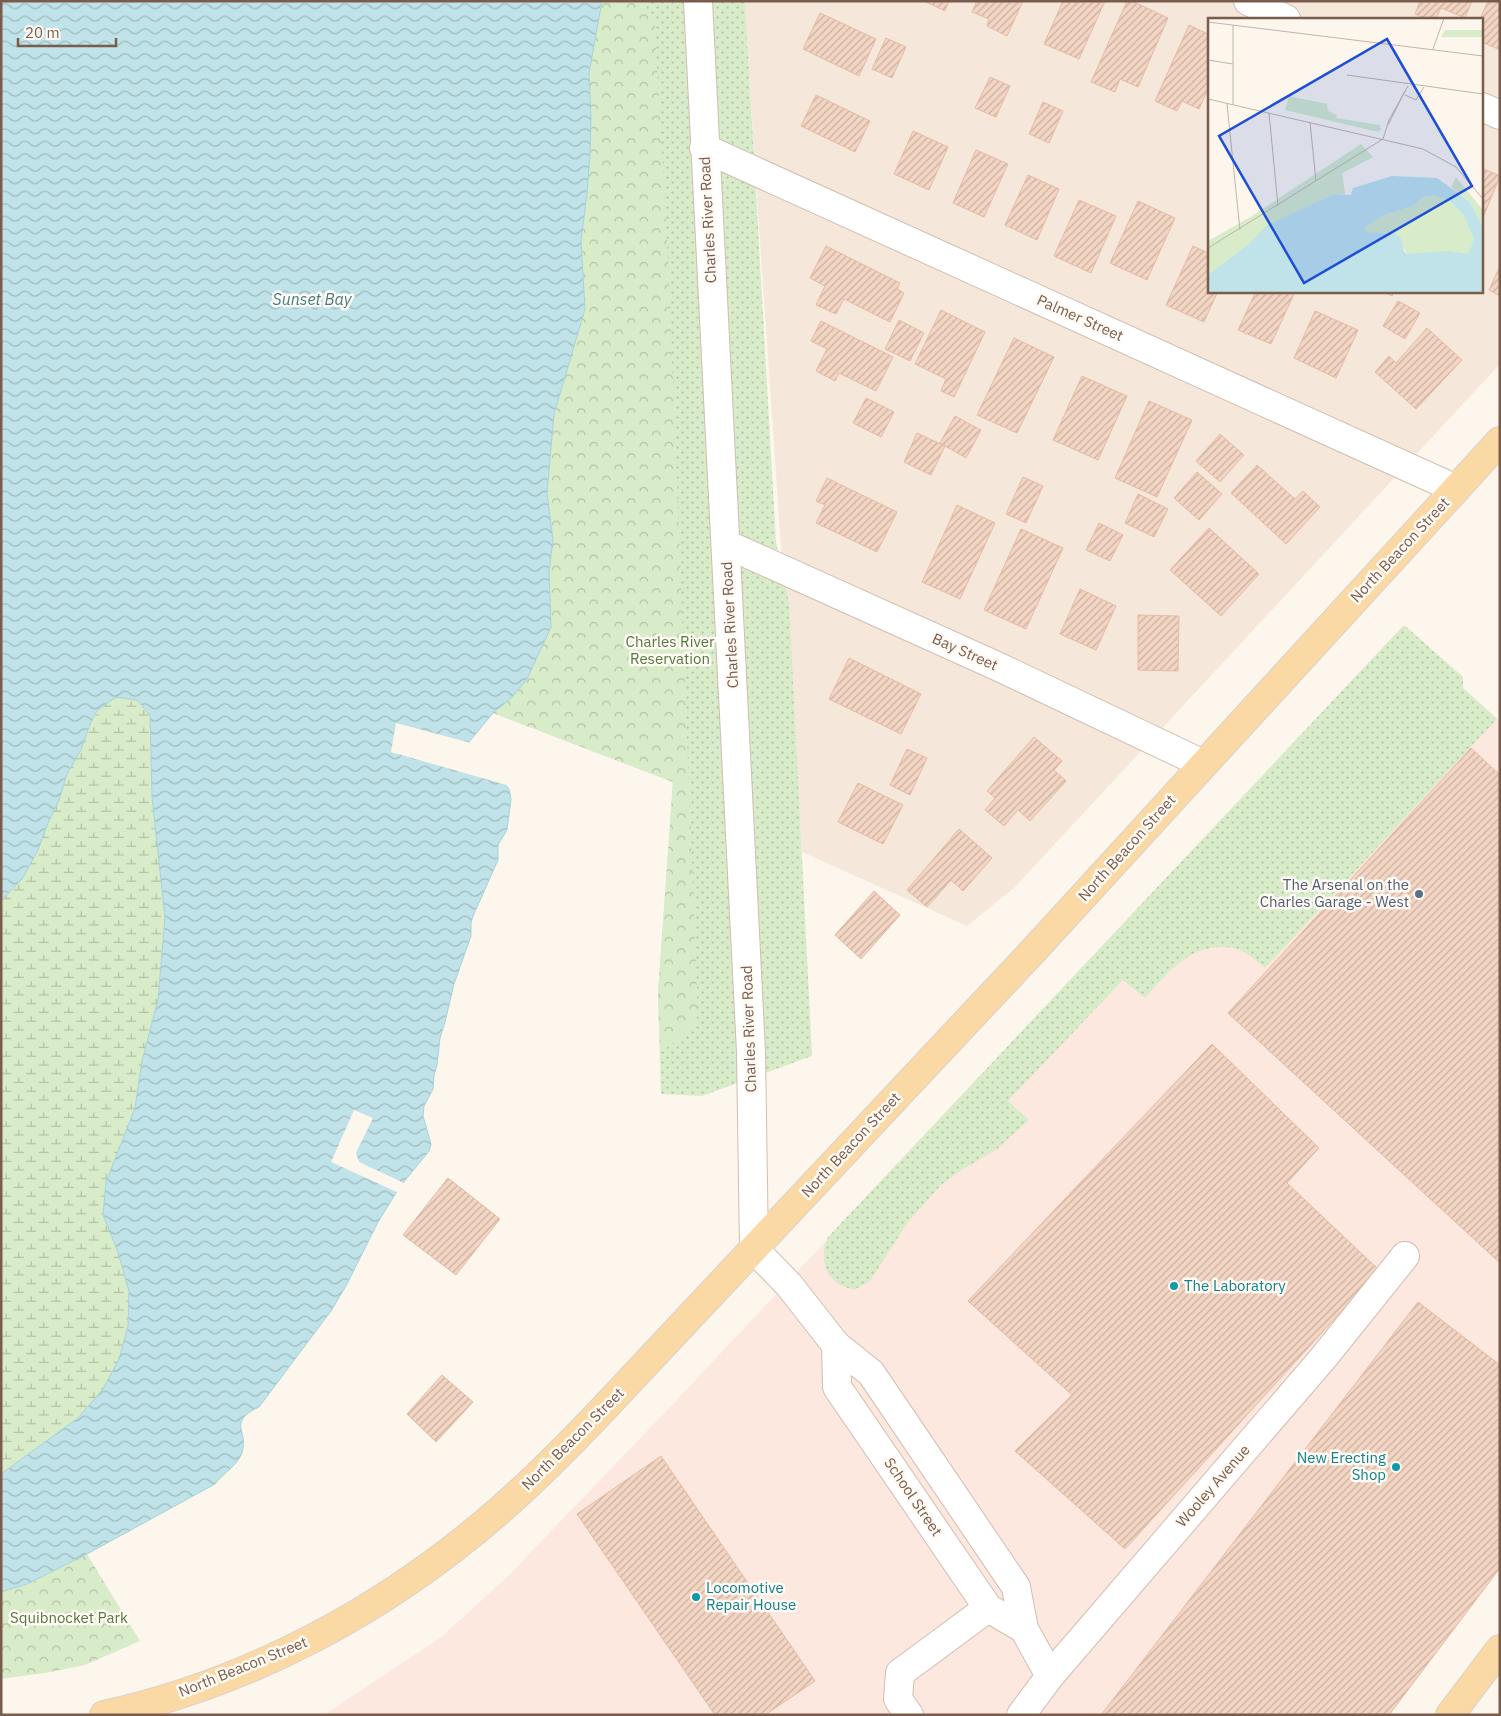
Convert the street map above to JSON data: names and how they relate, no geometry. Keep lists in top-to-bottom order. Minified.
{"streets":{"main road":["North Beacon Street"],"street":["Charles River Road","Palmer Street","Bay Street","Wooley Avenue","School Street"]},"crossings":[["Charles River Road","Palmer Street"],["Charles River Road","North Beacon Street"],["Charles River Road","Bay Street"],["Palmer Street","North Beacon Street"],["North Beacon Street","Bay Street"]],"water":["Sunset Bay"],"parks":["Charles River Reservation","Squibnocket Park"],"places":["The Arsenal on the Charles Garage - West","The Laboratory","New Erecting Shop","Locomotive Repair House"],"scale_bar":"20 m"}
